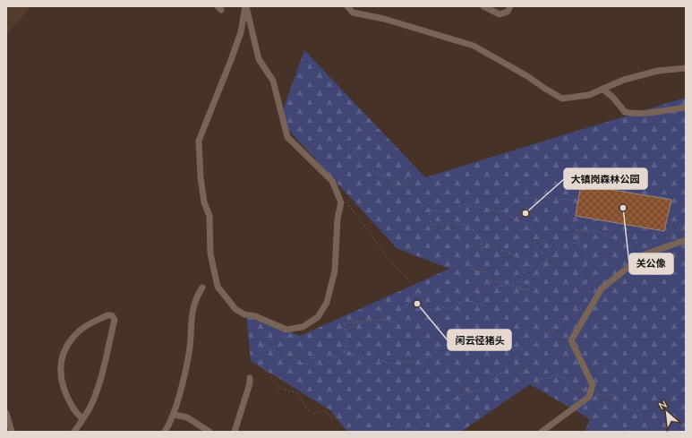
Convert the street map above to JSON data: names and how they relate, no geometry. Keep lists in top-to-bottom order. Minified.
{"places":["关公像","大镇岗森林公园","闲云径猪头"],"north":"top left"}
